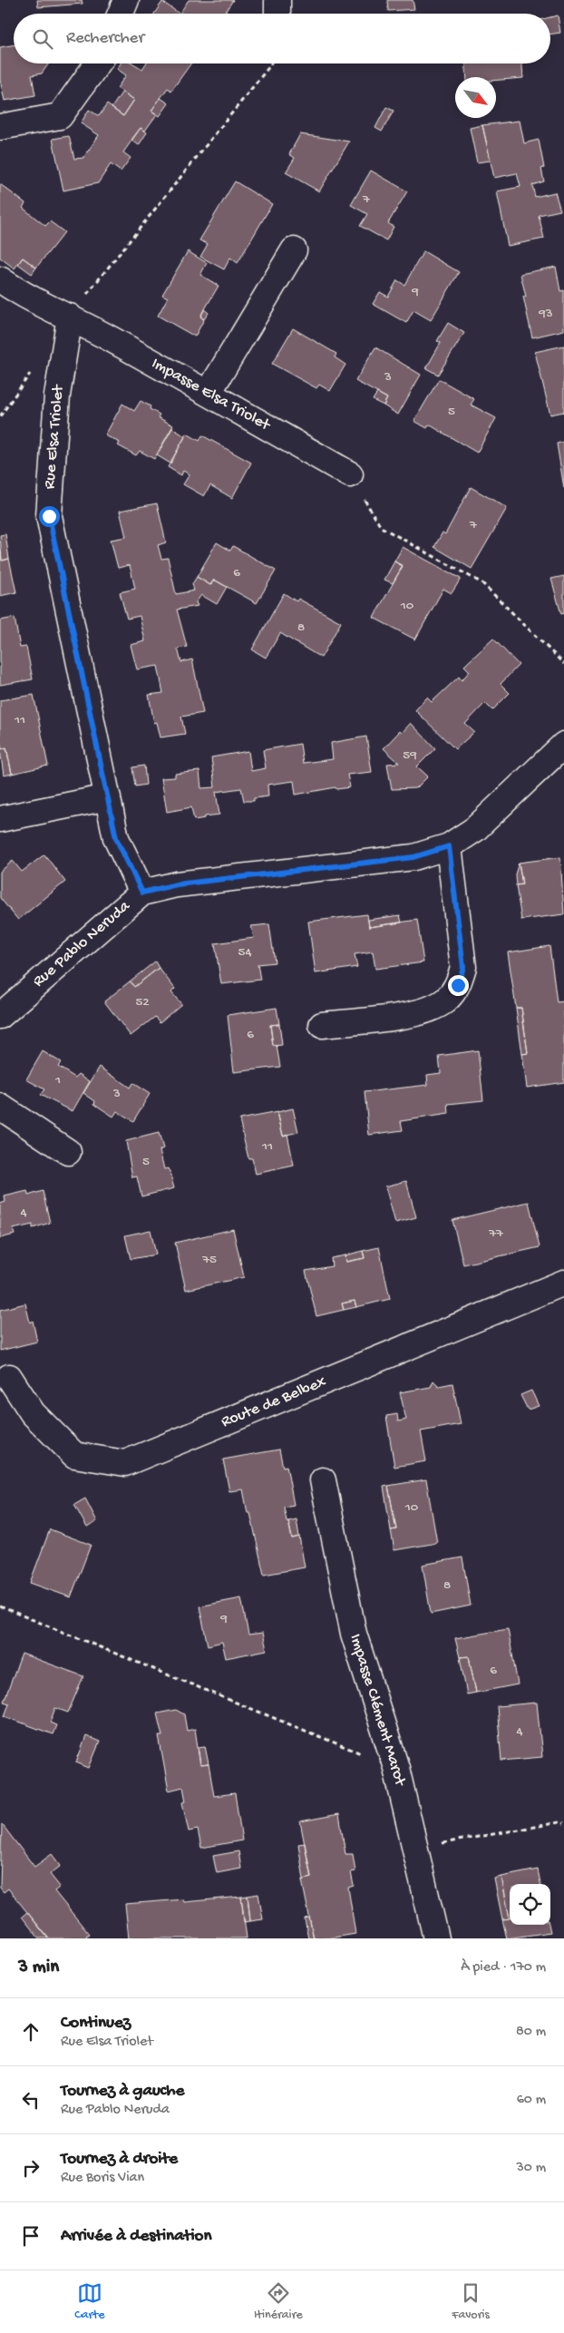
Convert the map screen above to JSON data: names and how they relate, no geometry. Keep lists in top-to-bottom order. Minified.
{"streets":{"street":["Impasse Elsa Triolet","Rue Elsa Triolet","Rue Pablo Neruda","Route de Belbex","Impasse Clément Marot"]},"crossings":[["Impasse Elsa Triolet","Rue Elsa Triolet"],["Rue Elsa Triolet","Rue Pablo Neruda"]],"house_numbers":["7","9","93","3","5","7","6","10","8","11","59","54","52","6","1","3","11","5","4","77","75","10","8","9","6","4"],"north":"bottom right","page":{"search":"Rechercher","heading":["3 min","À pied · 170 m"],"list":[["Continuez","Rue Elsa Triolet","80 m"],["Tournez à gauche","Rue Pablo Neruda","60 m"],["Tournez à droite","Rue Boris Vian","30 m"],"Arrivée à destination"],"nav":["Carte","Itinéraire","Favoris"]}}
